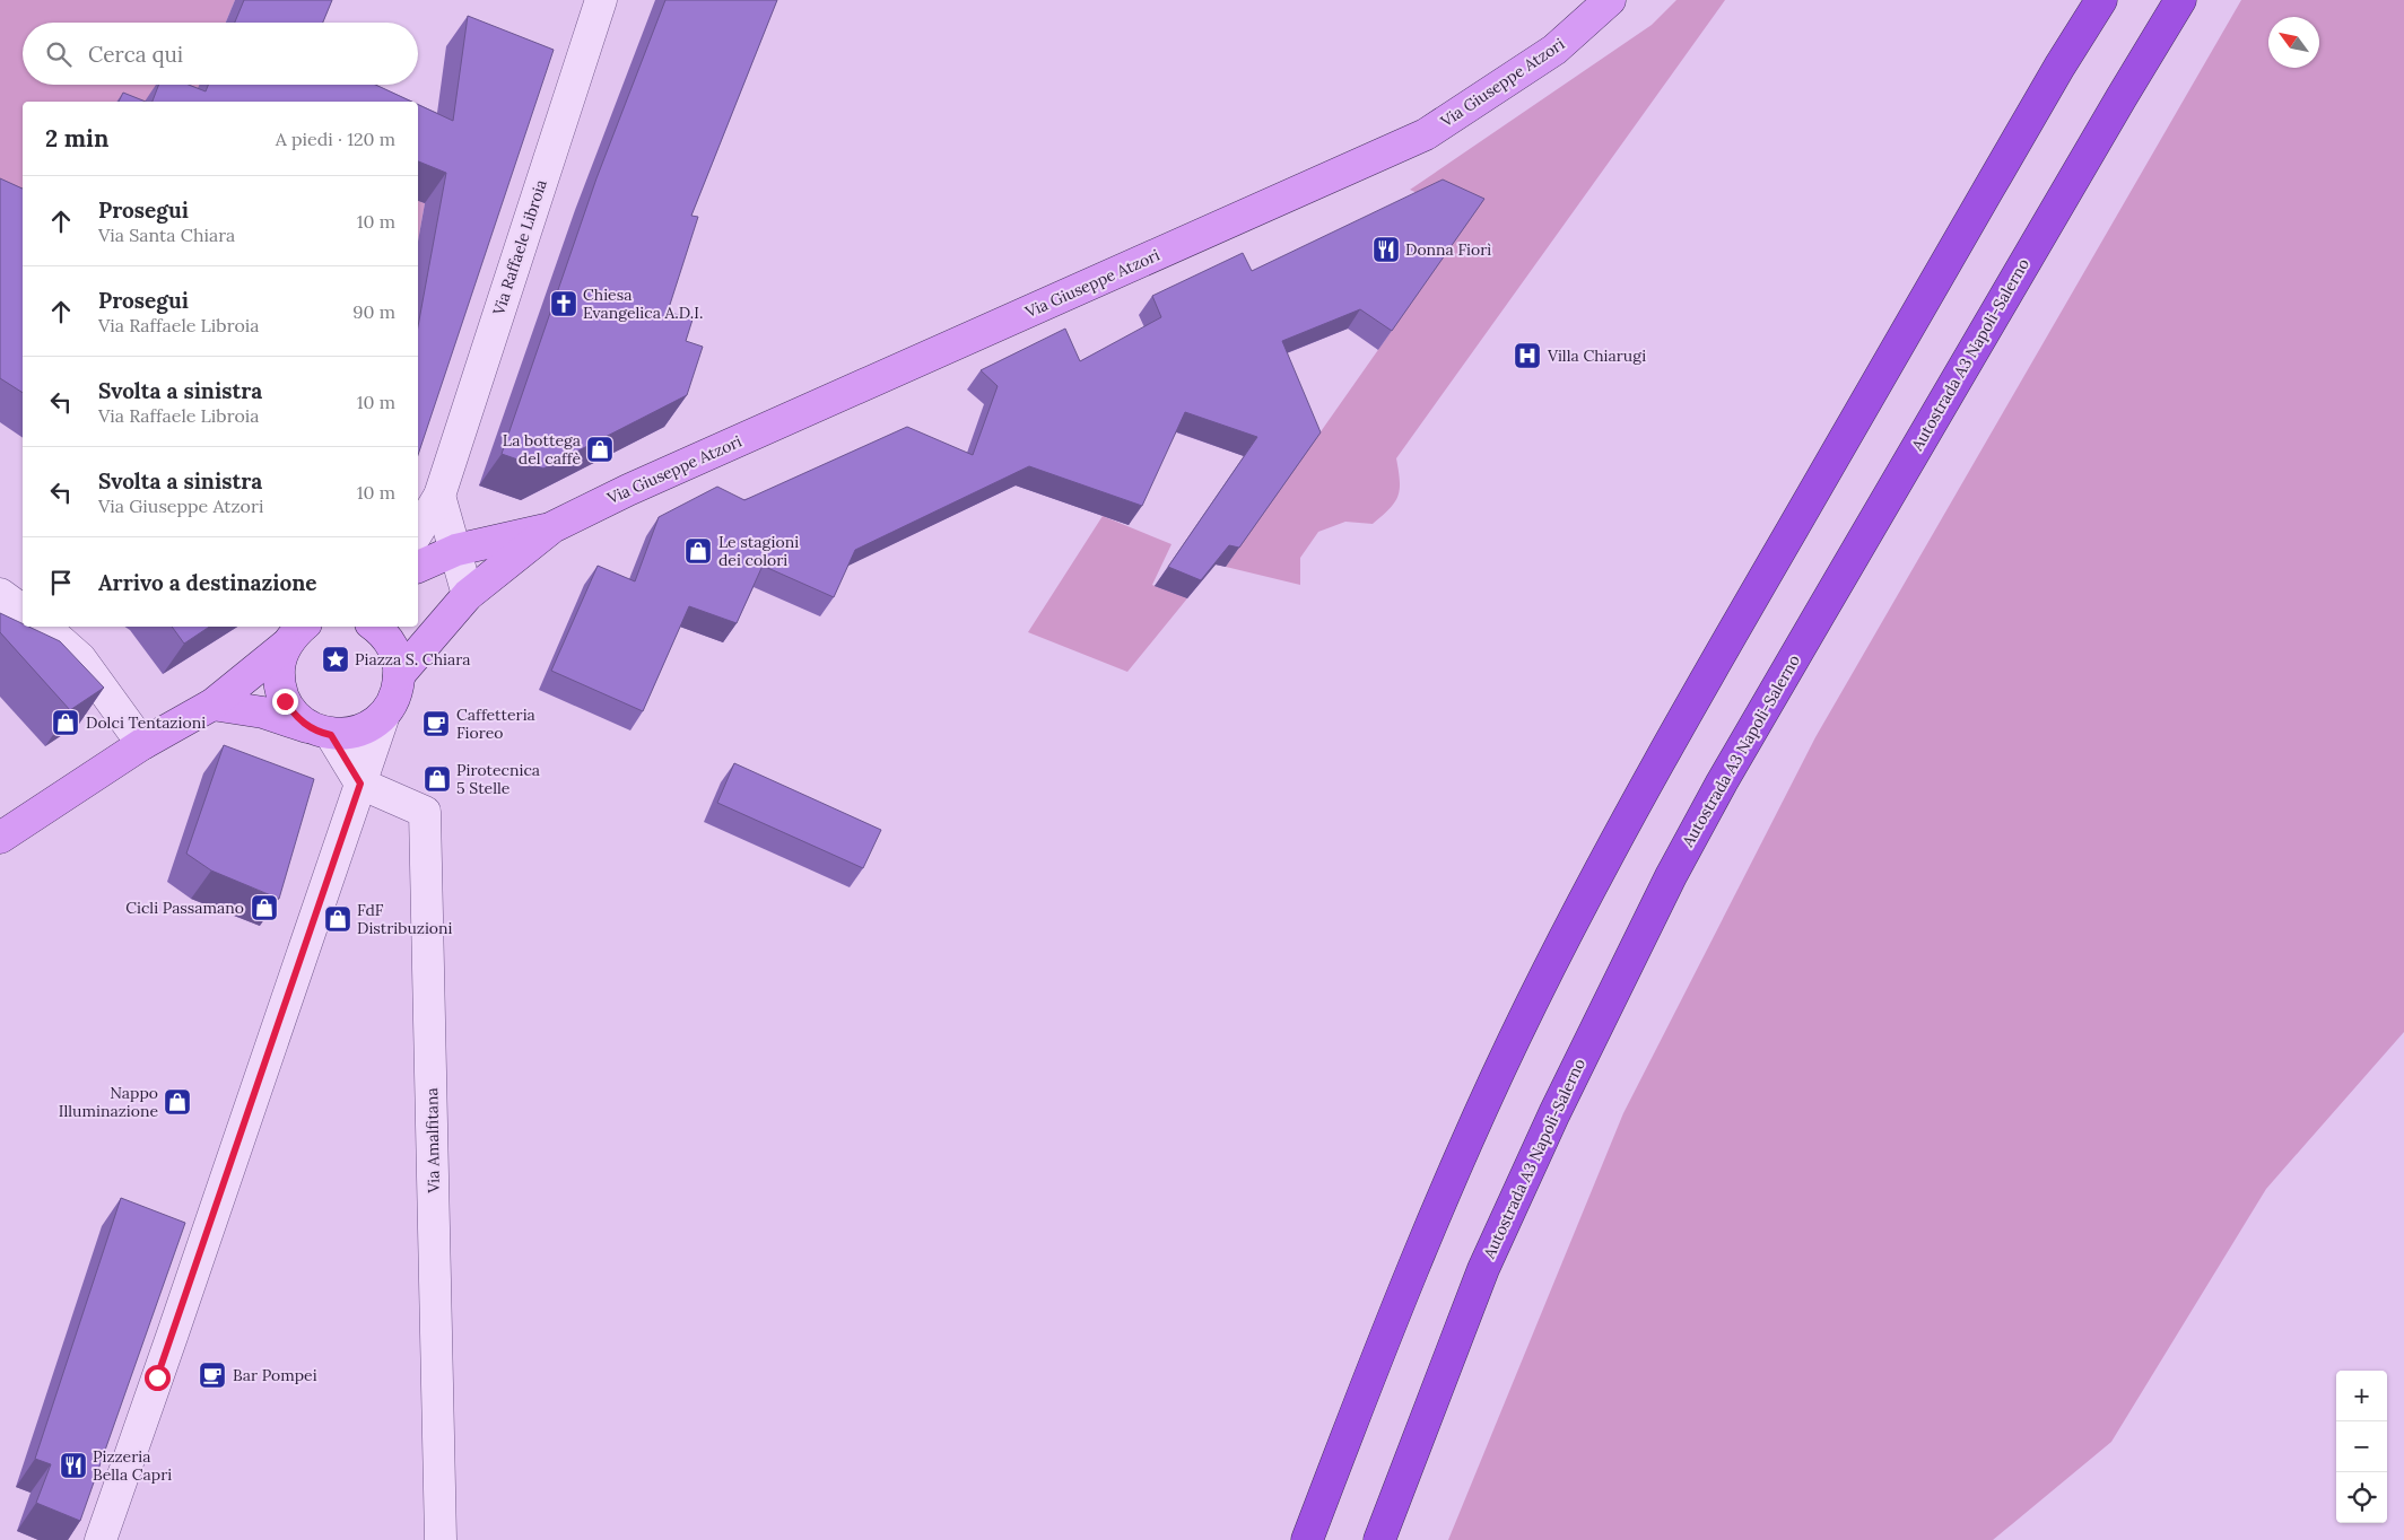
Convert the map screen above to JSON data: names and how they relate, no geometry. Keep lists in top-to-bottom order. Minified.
{"streets":{"highway":["Autostrada A3 Napoli-Salerno"],"main road":["Via Giuseppe Atzori"],"street":["Via Raffaele Libroia","Via Amalfitana"]},"places":{"restaurant":["Donna Fiorì","Pizzeria Bella Capri"],"church":["Chiesa Evangelica A.D.I."],"hospital":["Villa Chiarugi"],"shop":["La bottega del caffè","Le stagioni dei colori","Dolci Tentazioni","Pirotecnica 5 Stelle","Cicli Passamano","FdF Distribuzioni","Nappo Illuminazione"],"place":["Piazza S. Chiara"],"cafe":["Caffetteria Fioreo","Bar Pompei"]},"north":"top left","page":{"search":"Cerca qui","heading":["2 min","A piedi · 120 m"],"list":[["Prosegui","Via Santa Chiara","10 m"],["Prosegui","Via Raffaele Libroia","90 m"],["Svolta a sinistra","Via Raffaele Libroia","10 m"],["Svolta a sinistra","Via Giuseppe Atzori","10 m"],"Arrivo a destinazione"],"map_buttons":["+","−"]}}
